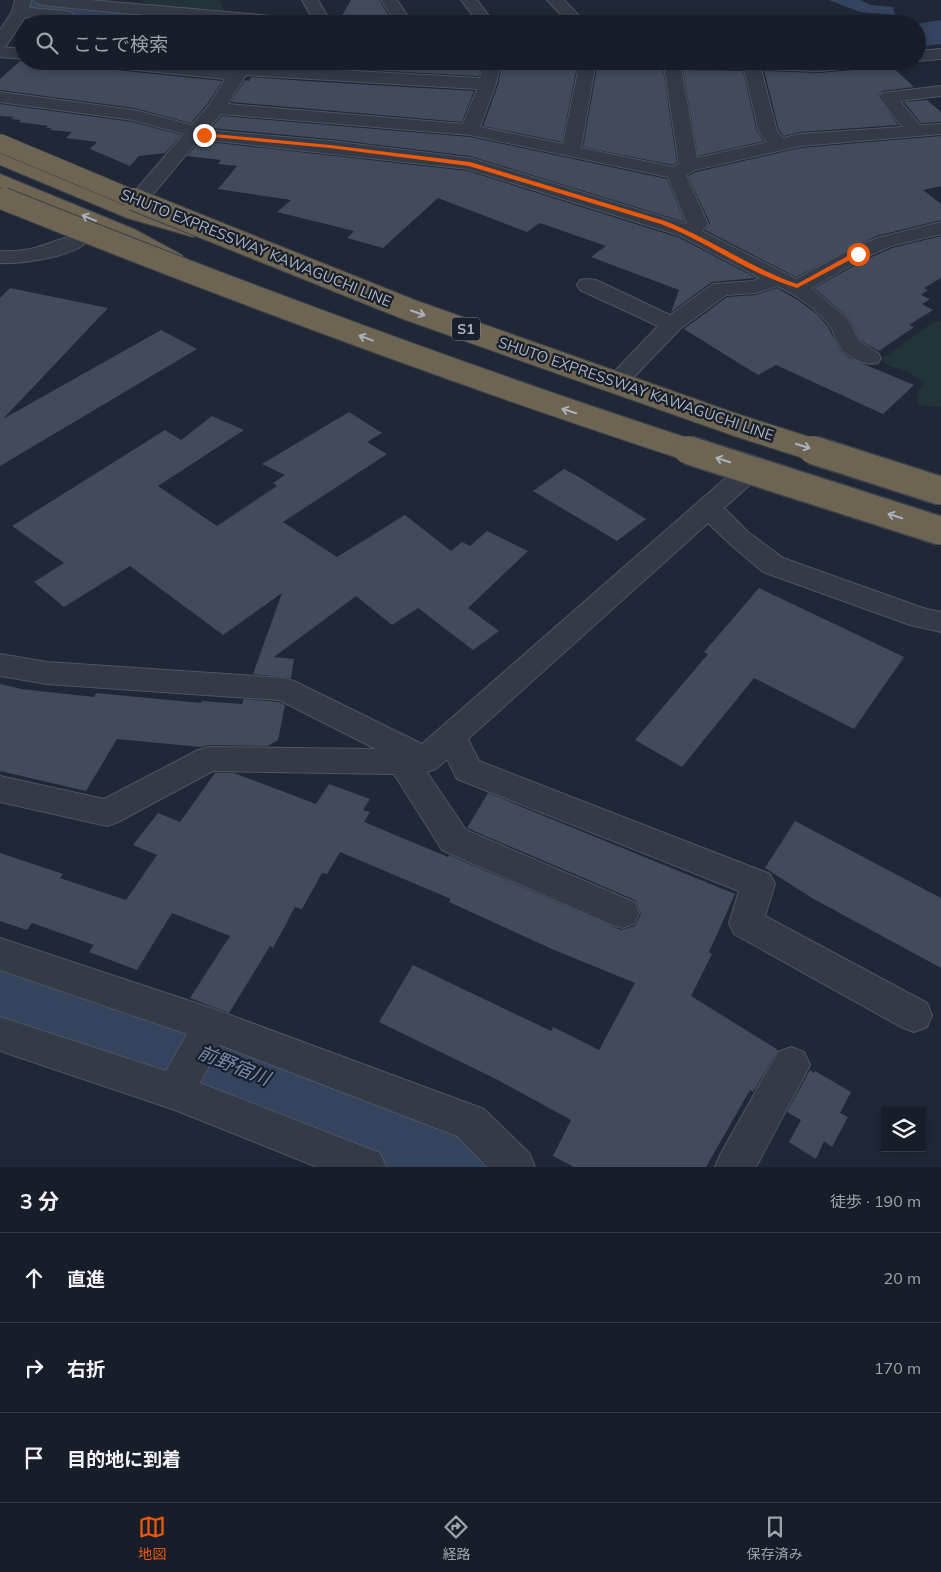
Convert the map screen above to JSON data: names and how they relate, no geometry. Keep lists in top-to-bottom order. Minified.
{"streets":{"highway":["SHUTO EXPRESSWAY KAWAGUCHI LINE","S1"]},"water":["前野宿川"],"page":{"search":"ここで検索","heading":["3 分","徒歩 · 190 m"],"list":[["直進","20 m"],["右折","170 m"],"目的地に到着"],"nav":["地図","経路","保存済み"]}}
